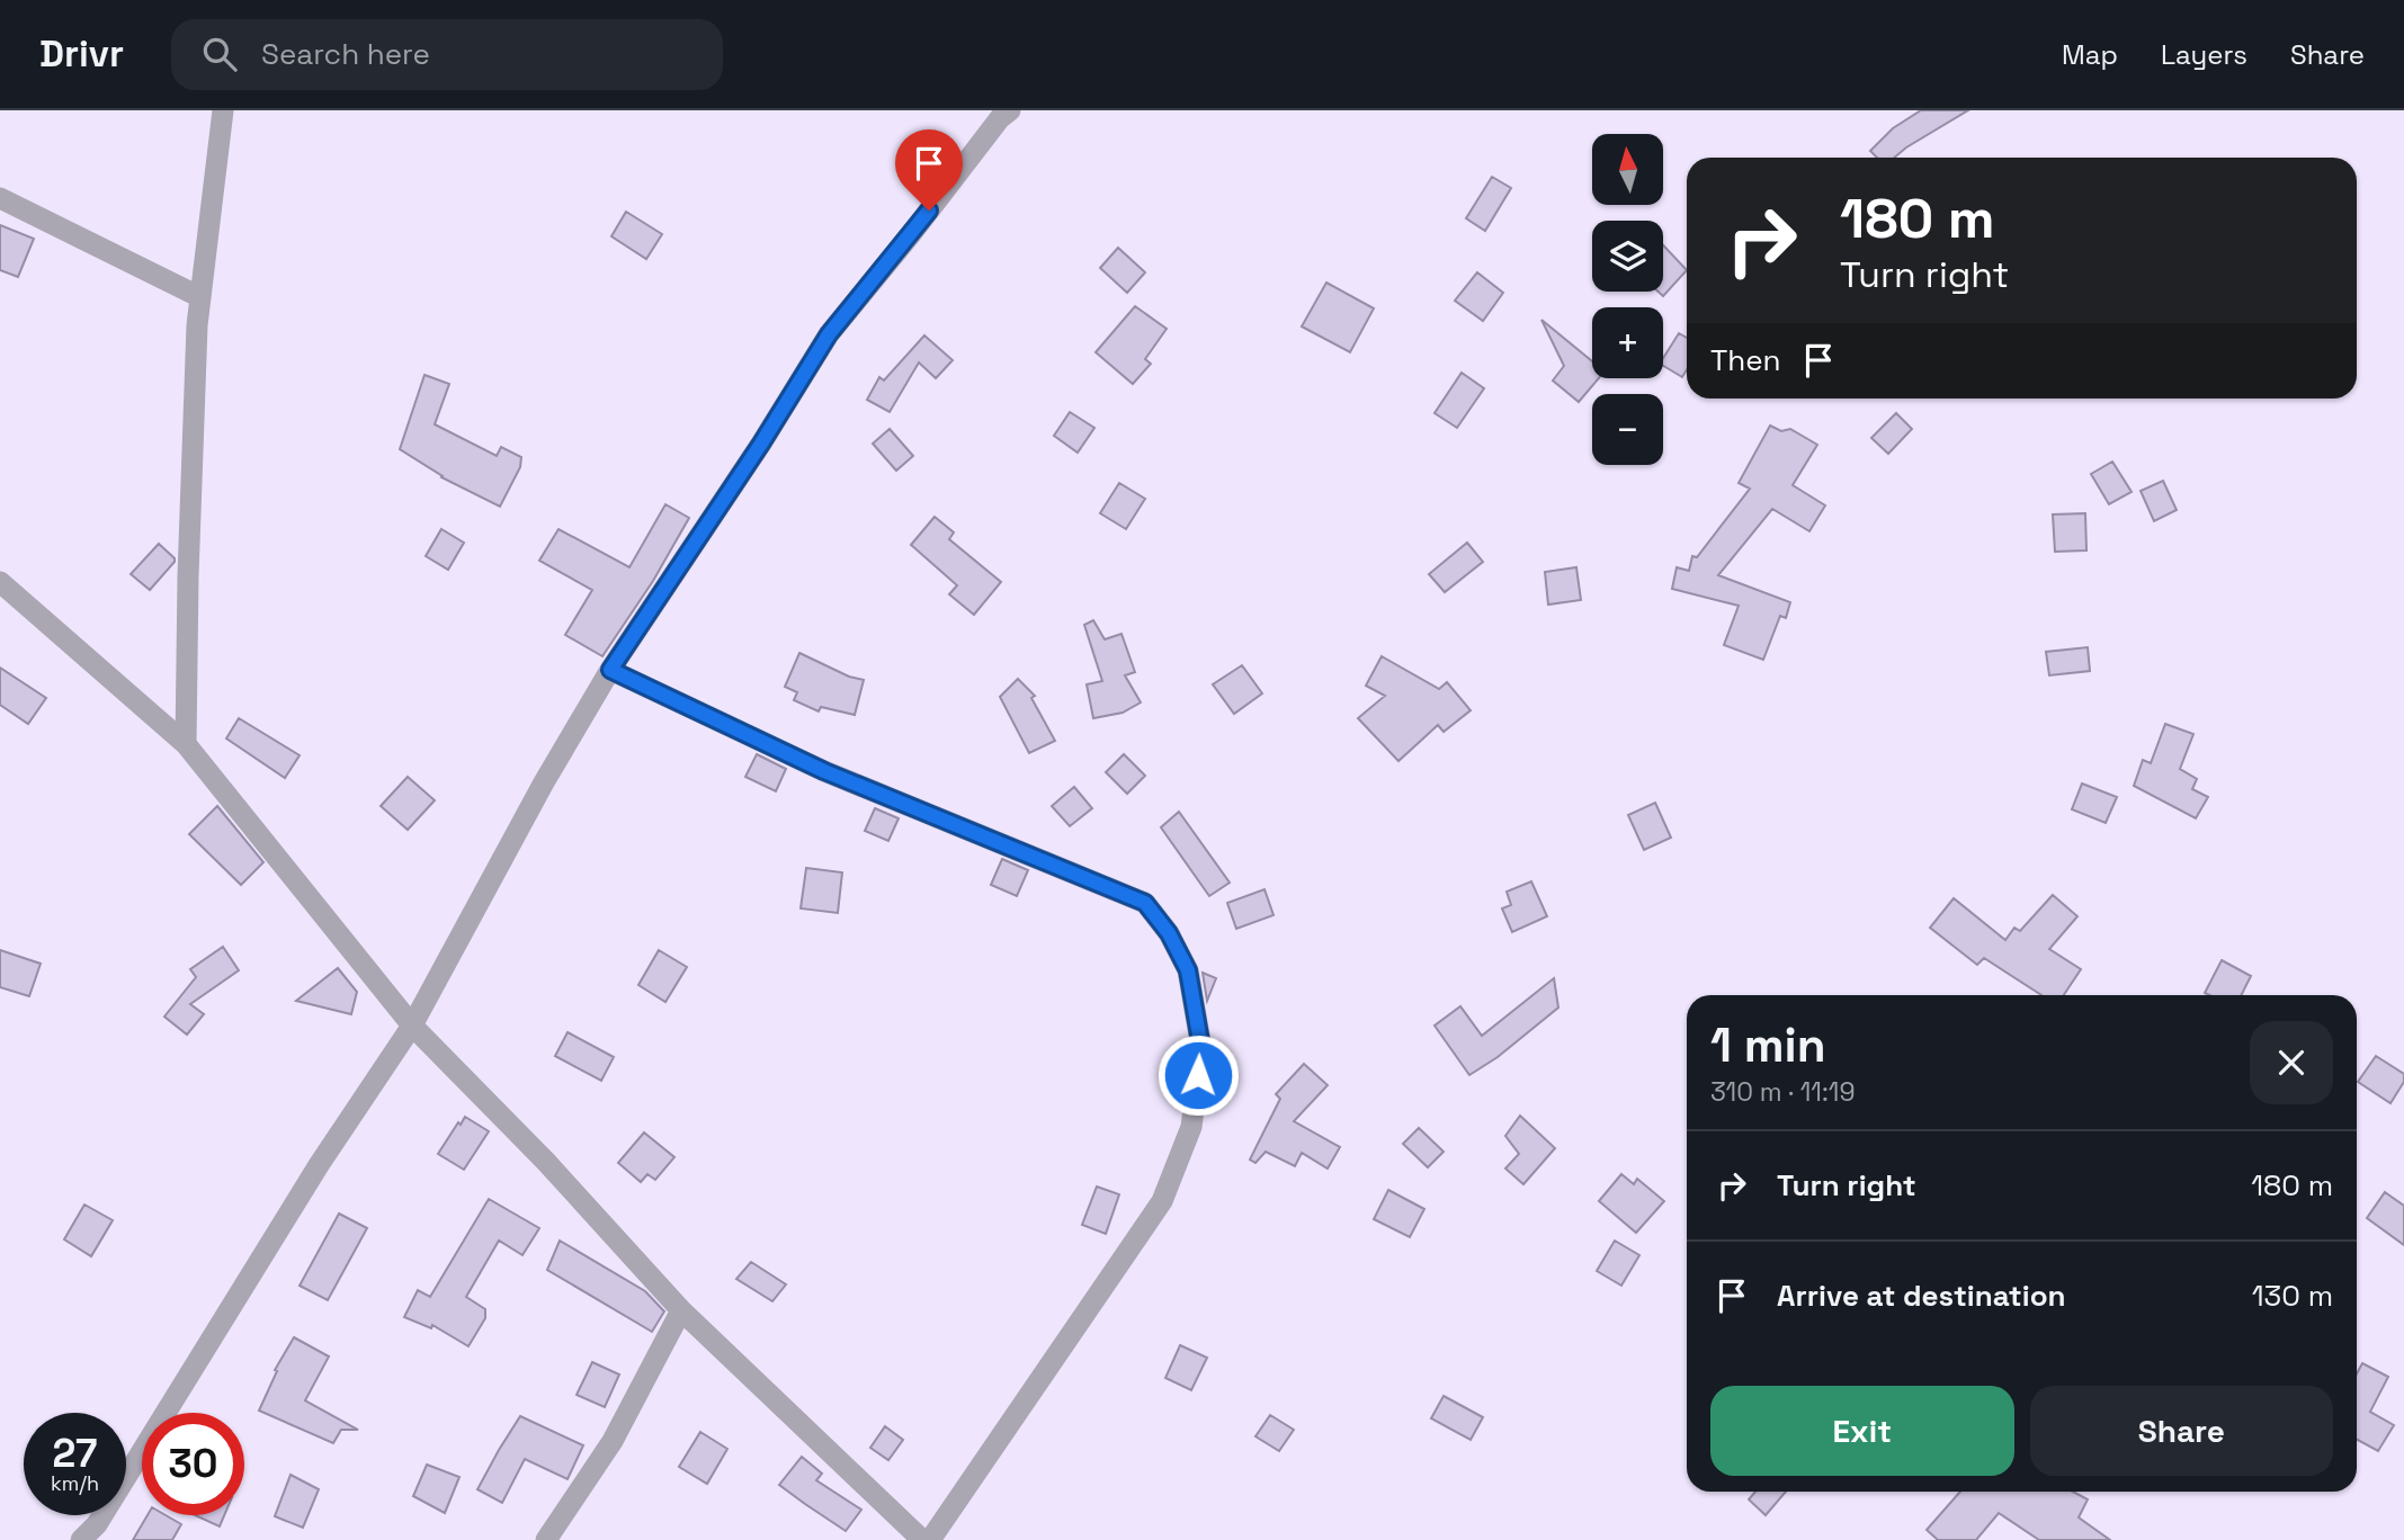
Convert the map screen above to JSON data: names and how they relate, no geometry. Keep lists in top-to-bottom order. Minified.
{"north":"top","page":{"header":"Drivr","search":"Search here","nav":["Map","Layers","Share"],"map_buttons":["+","−"],"turn":["180 m","Turn right"],"then":"Then","heading":["1 min","310 m · 11:19"],"list":[{"name":"Turn right","value":"180 m"},{"name":"Arrive at destination","value":"130 m"}],"buttons":["Exit","Share"],"speed":"27 km/h","limit":"30"}}
